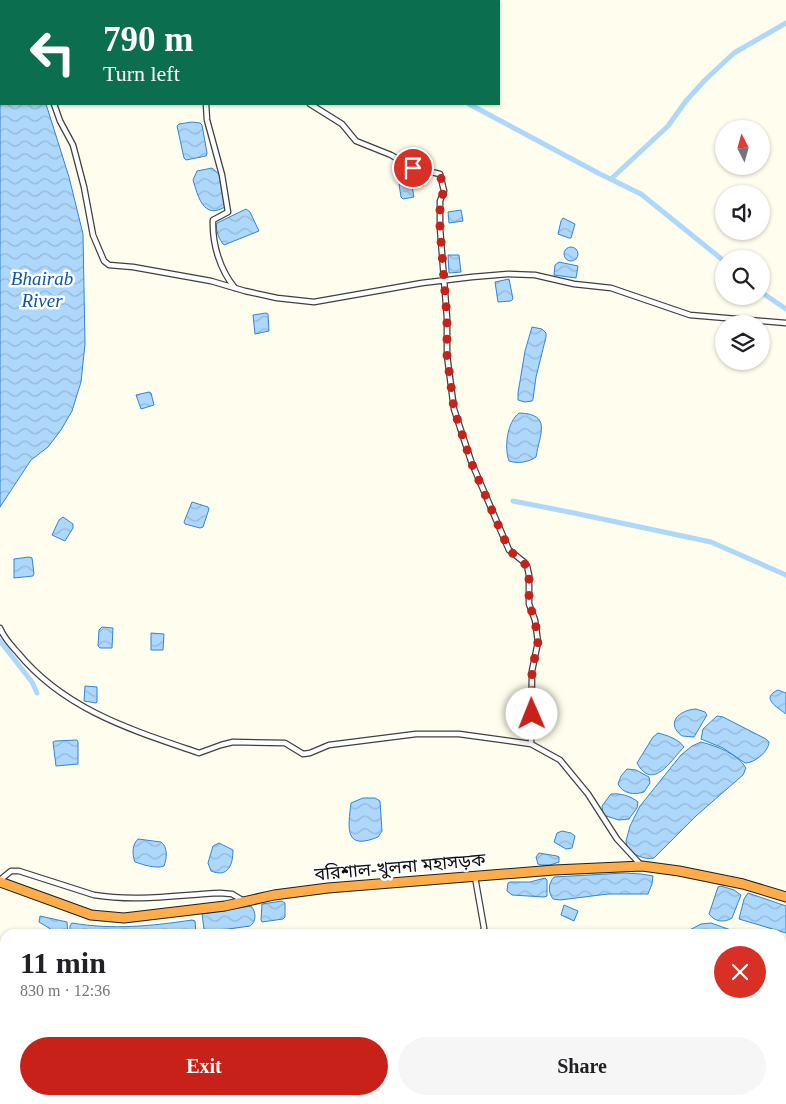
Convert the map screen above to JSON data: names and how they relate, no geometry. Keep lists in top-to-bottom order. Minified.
{"streets":{"highway":["বরিশাল-খুলনা মহাসড়ক"]},"water":["Bhairab River"],"north":"top","page":{"turn":["790 m","Turn left"],"heading":["11 min","830 m · 12:36"],"buttons":["Exit","Share"]}}
